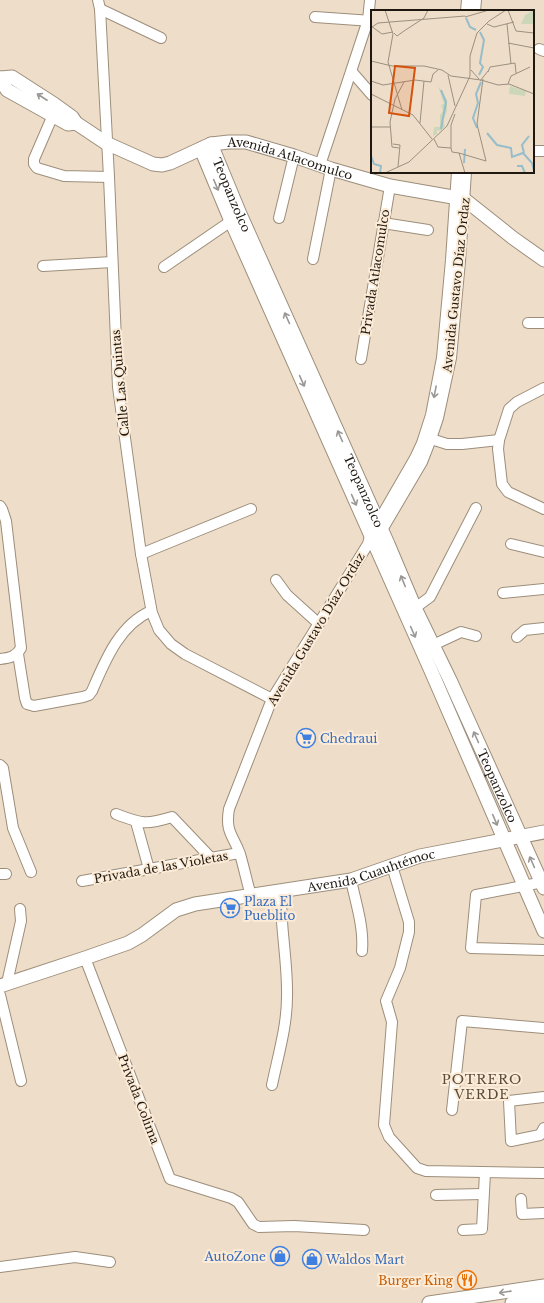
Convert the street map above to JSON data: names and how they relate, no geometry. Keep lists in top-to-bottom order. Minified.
{"streets":{"main road":["Avenida Atlacomulco","Teopanzolco","Avenida Cuauhtémoc"],"street":["Privada Atlacomulco","Avenida Gustavo Díaz Ordaz","Calle Las Quintas","Privada de las Violetas","Privada Colima"]},"crossings":[["Avenida Atlacomulco","Teopanzolco"],["Avenida Atlacomulco","Privada Atlacomulco"],["Avenida Atlacomulco","Avenida Gustavo Díaz Ordaz"],["Avenida Atlacomulco","Calle Las Quintas"],["Teopanzolco","Avenida Gustavo Díaz Ordaz"],["Teopanzolco","Avenida Cuauhtémoc"],["Avenida Gustavo Díaz Ordaz","Calle Las Quintas"],["Avenida Gustavo Díaz Ordaz","Privada de las Violetas"],["Avenida Gustavo Díaz Ordaz","Avenida Cuauhtémoc"],["Avenida Cuauhtémoc","Privada Colima"]],"districts":["POTRERO VERDE"],"places":{"supermarket":["Chedraui","Plaza El Pueblito"],"shop":["AutoZone","Waldos Mart"],"restaurant":["Burger King"]}}
